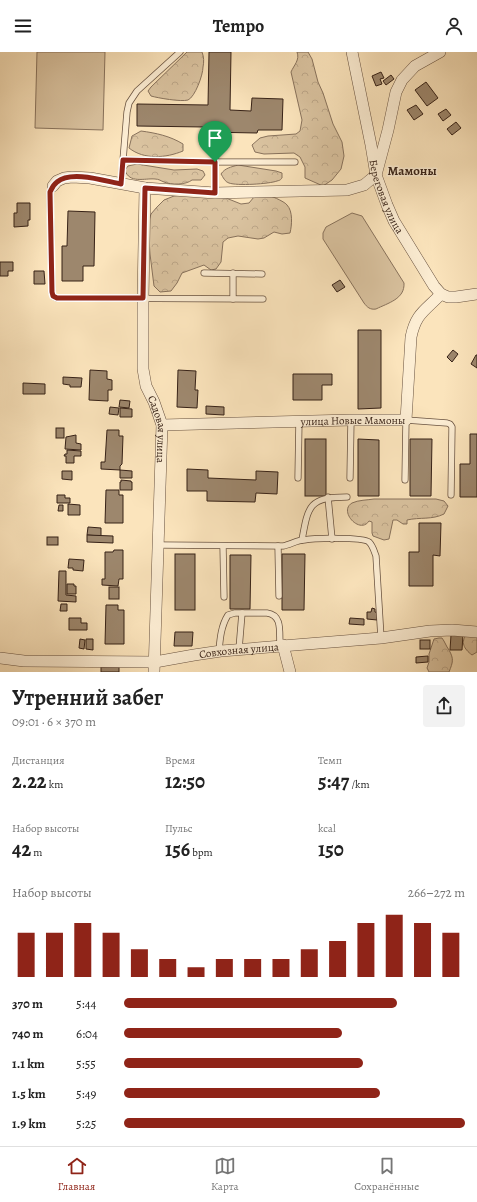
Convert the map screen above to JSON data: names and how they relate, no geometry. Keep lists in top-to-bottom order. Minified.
{"streets":{"street":["Береговая улица","улица Новые Мамоны","Садовая улица","Совхозная улица"]},"crossings":[["Береговая улица","улица Новые Мамоны"],["улица Новые Мамоны","Садовая улица"],["Садовая улица","Совхозная улица"]],"districts":["Мамоны"],"page":{"header":"Tempo","heading":["Утренний забег","09:01 · 6 × 370 m"],"stats":[["Дистанция","2.22 km"],["Время","12:50"],["Темп","5:47 /km"],["Набор высоты","42 m"],["Пульс","156 bpm"],["kcal","150"]],"chart":["Набор высоты","266–272 m"],"list":[{"name":"370 m","note":"5:44"},{"name":"740 m","note":"6:04"},{"name":"1.1 km","note":"5:55"},{"name":"1.5 km","note":"5:49"},{"name":"1.9 km","note":"5:25"}],"tabs":["Главная","Карта","Сохранённые"]}}
